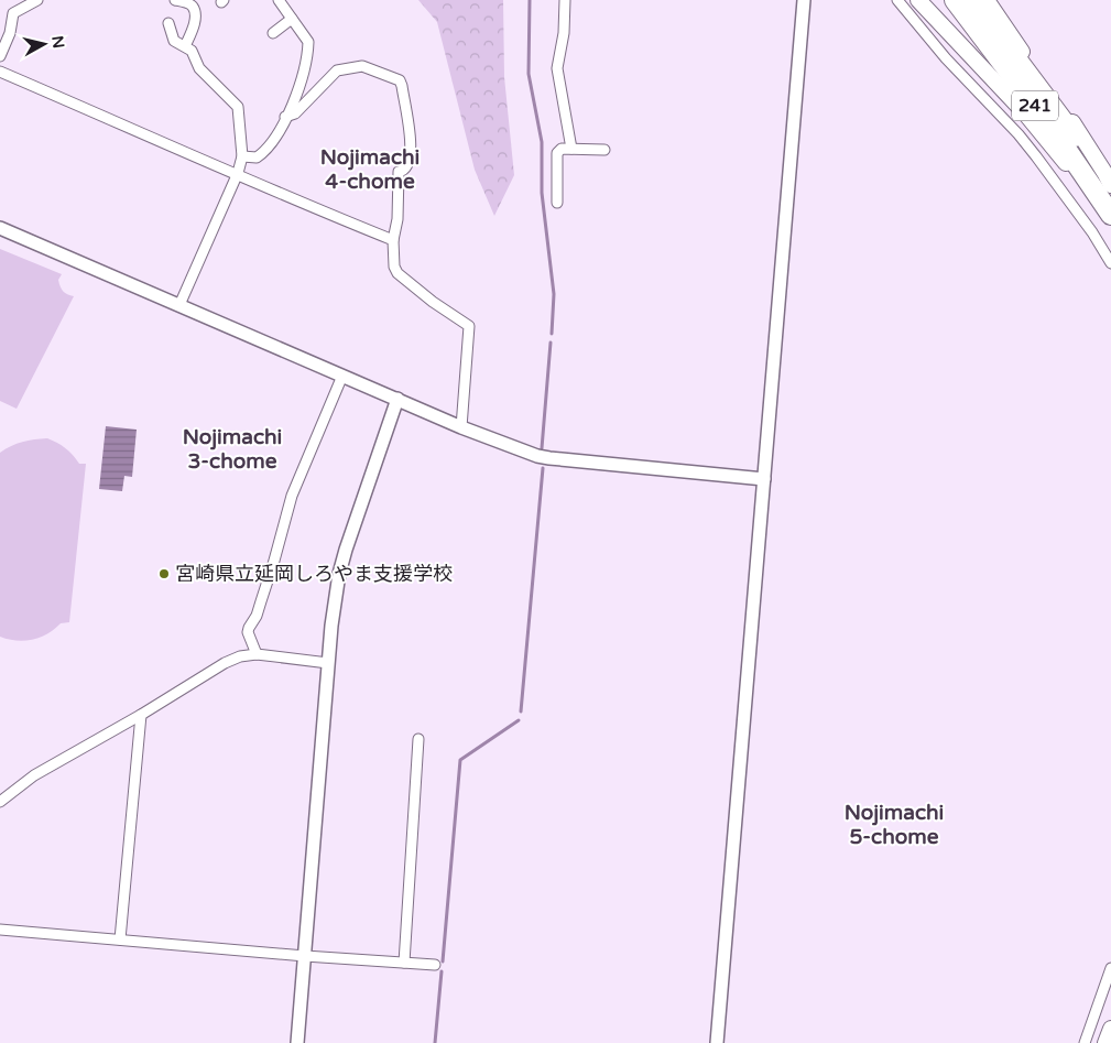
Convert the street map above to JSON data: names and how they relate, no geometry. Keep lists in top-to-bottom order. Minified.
{"streets":{"highway":["241"]},"districts":["Nojimachi 4-chome","Nojimachi 3-chome","Nojimachi 5-chome"],"places":["宮崎県立延岡しろやま支援学校"],"north":"right"}
